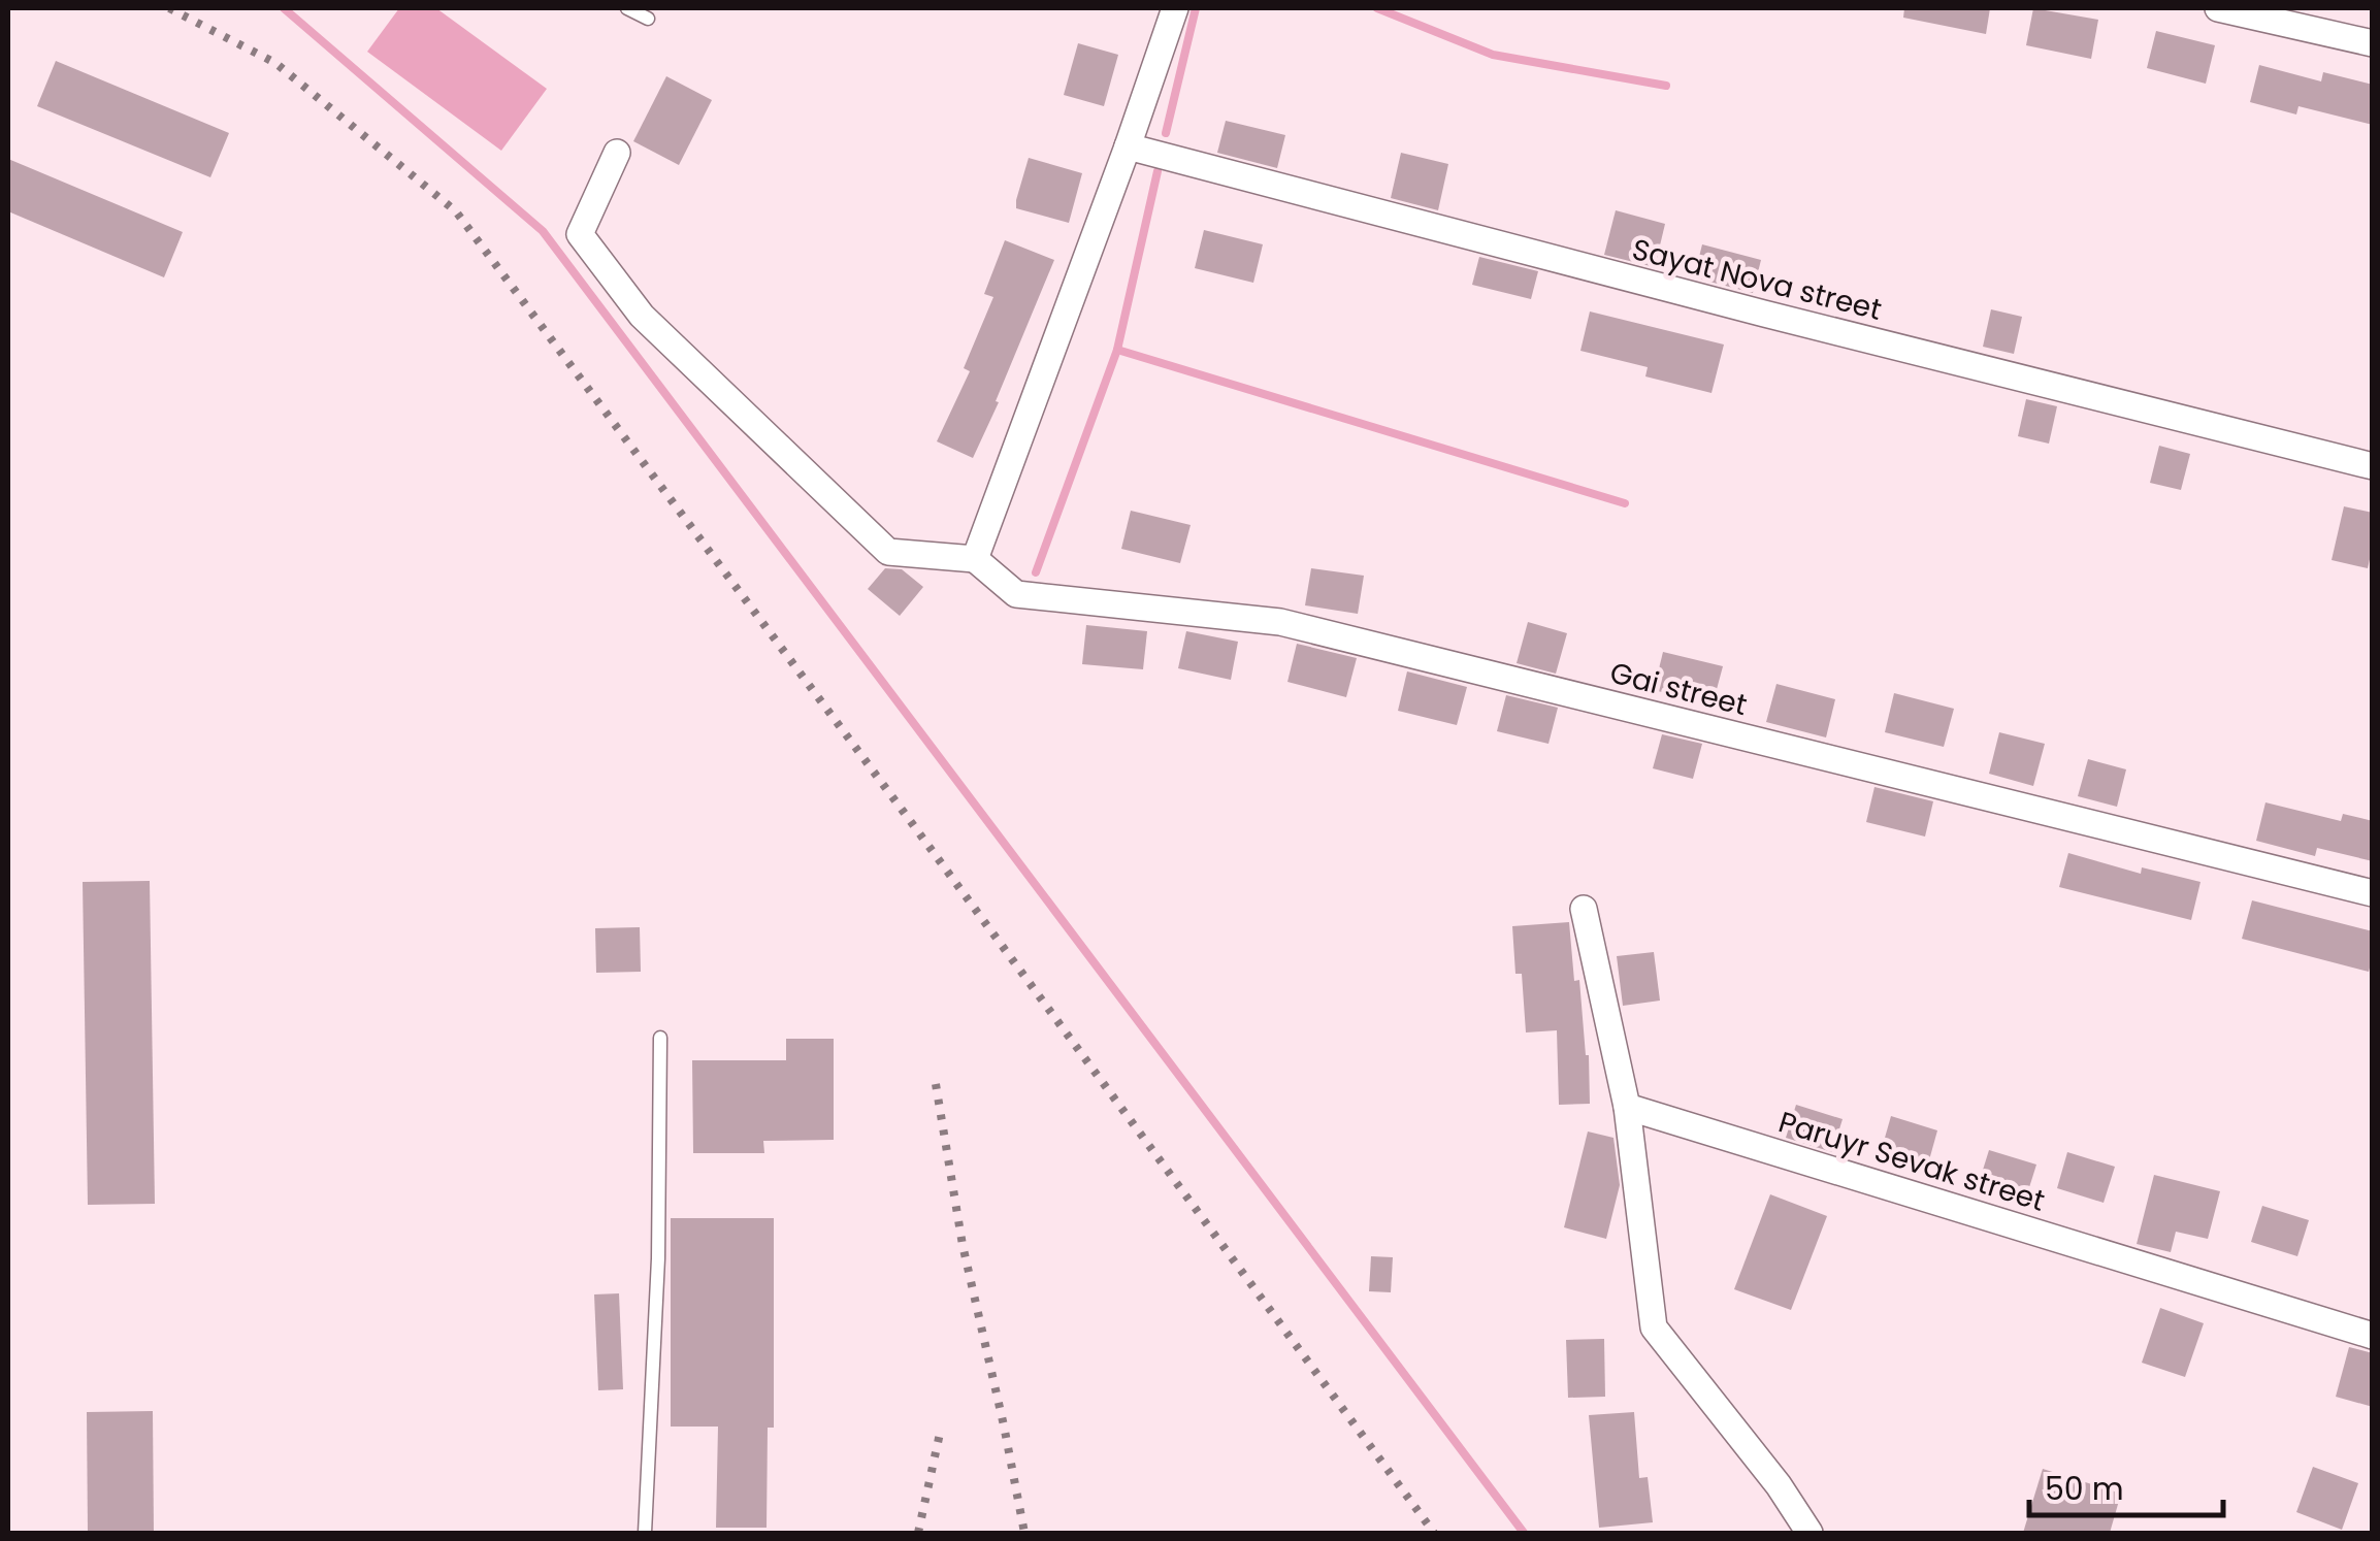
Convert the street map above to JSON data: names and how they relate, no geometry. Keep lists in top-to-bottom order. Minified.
{"streets":{"street":["Sayat Nova street","Gai street","Paruyr Sevak street"]},"scale_bar":"50 m"}
